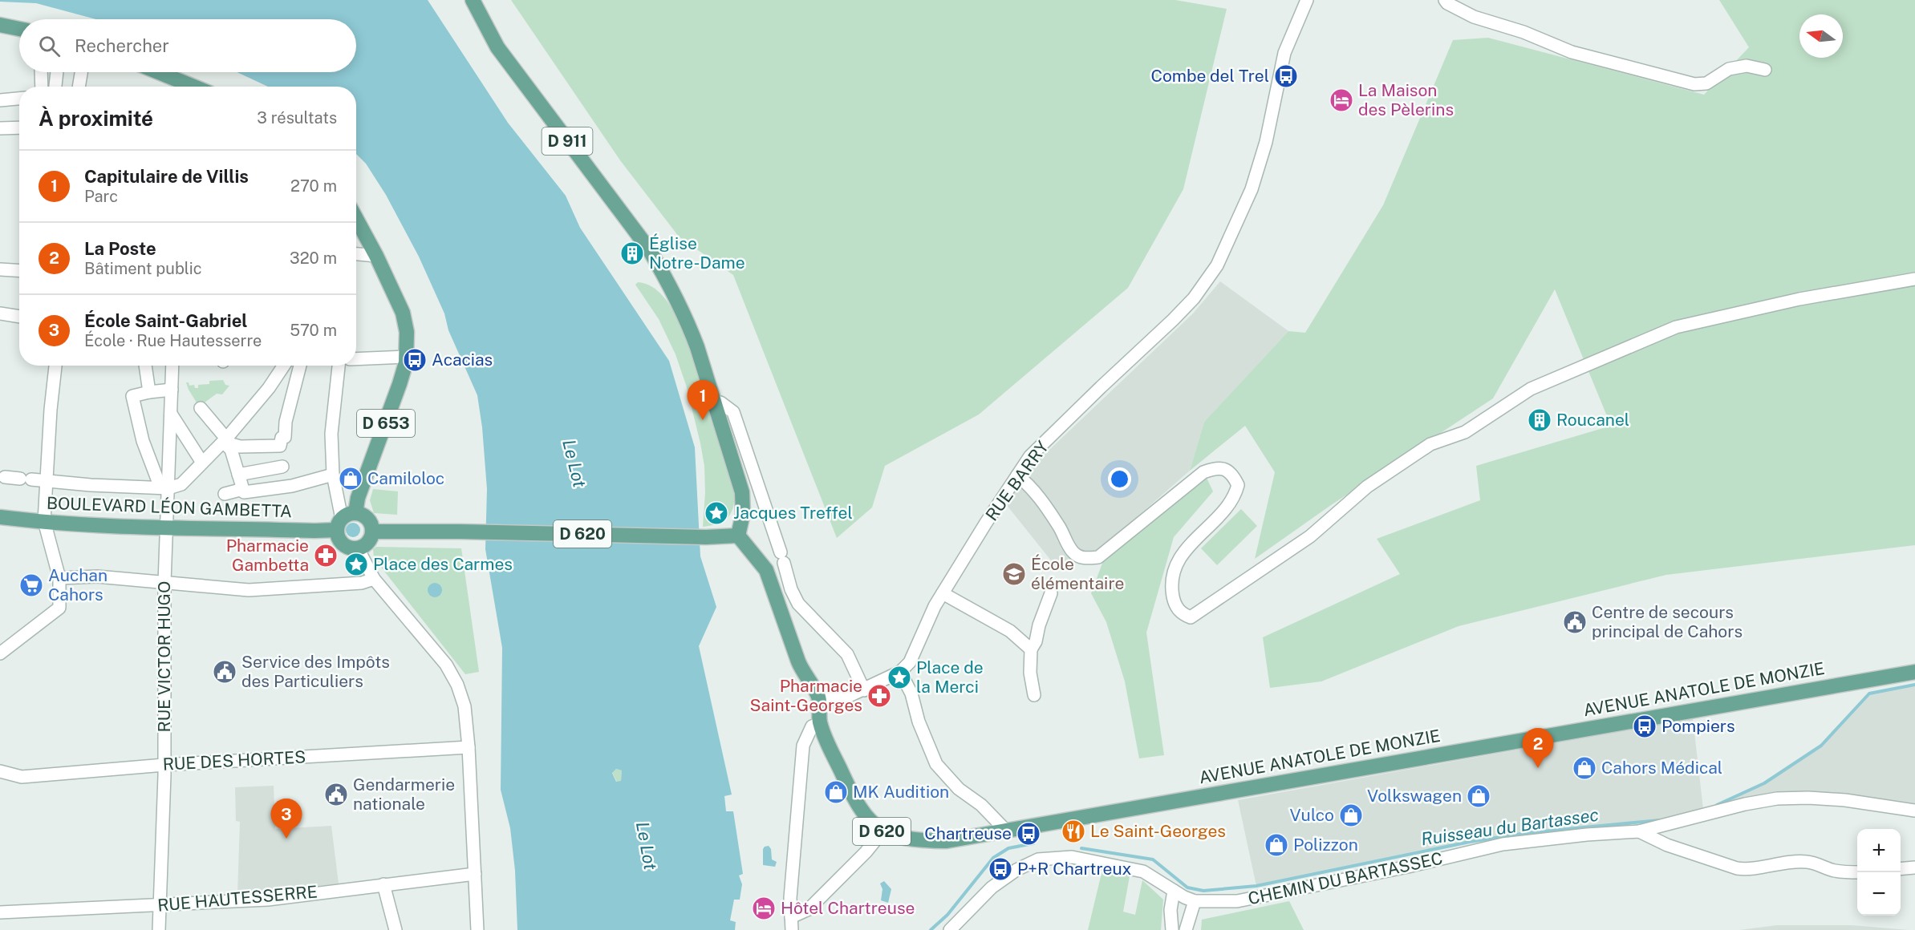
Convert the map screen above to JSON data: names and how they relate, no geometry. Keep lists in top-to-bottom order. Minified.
{"streets":{"main road":["D 911","D 653","BOULEVARD LÉON GAMBETTA","D 620","AVENUE ANATOLE DE MONZIE"],"street":["RUE BARRY","RUE VICTOR HUGO","RUE DES HORTES","CHEMIN DU BARTASSEC","RUE HAUTESSERRE"]},"crossings":[["D 911","D 620"],["D 653","BOULEVARD LÉON GAMBETTA"],["D 653","D 620"],["BOULEVARD LÉON GAMBETTA","D 620"],["BOULEVARD LÉON GAMBETTA","RUE VICTOR HUGO"],["RUE VICTOR HUGO","RUE DES HORTES"],["RUE VICTOR HUGO","RUE HAUTESSERRE"]],"water":["Le Lot","Ruisseau du Bartassec"],"places":{"bus stop":["Combe del Trel","Acacias","Pompiers","Chartreuse","P+R Chartreux"],"hotel":["La Maison des Pèlerins","Hôtel Chartreuse"],"building":["Église Notre-Dame","Roucanel"],"shop":["Camiloloc","Cahors Médical","MK Audition","Volkswagen","Vulco","Polizzon"],"place":["Jacques Treffel","Place des Carmes","Place de la Merci"],"pharmacy":["Pharmacie Gambetta","Pharmacie Saint-Georges"],"school or university":["École élémentaire"],"supermarket":["Auchan Cahors"],"public building":["Centre de secours principal de Cahors","Service des Impôts des Particuliers","Gendarmerie nationale"],"restaurant":["Le Saint-Georges"]},"north":"left","page":{"search":"Rechercher","heading":["À proximité","3 résultats"],"list":[{"mark":"1","name":"Capitulaire de Villis","note":"Parc","value":"270 m"},{"mark":"2","name":"La Poste","note":"Bâtiment public","value":"320 m"},{"mark":"3","name":"École Saint-Gabriel","note":"École · Rue Hautesserre","value":"570 m"}],"pins":["1","2","3"],"map_buttons":["+","−"]}}
